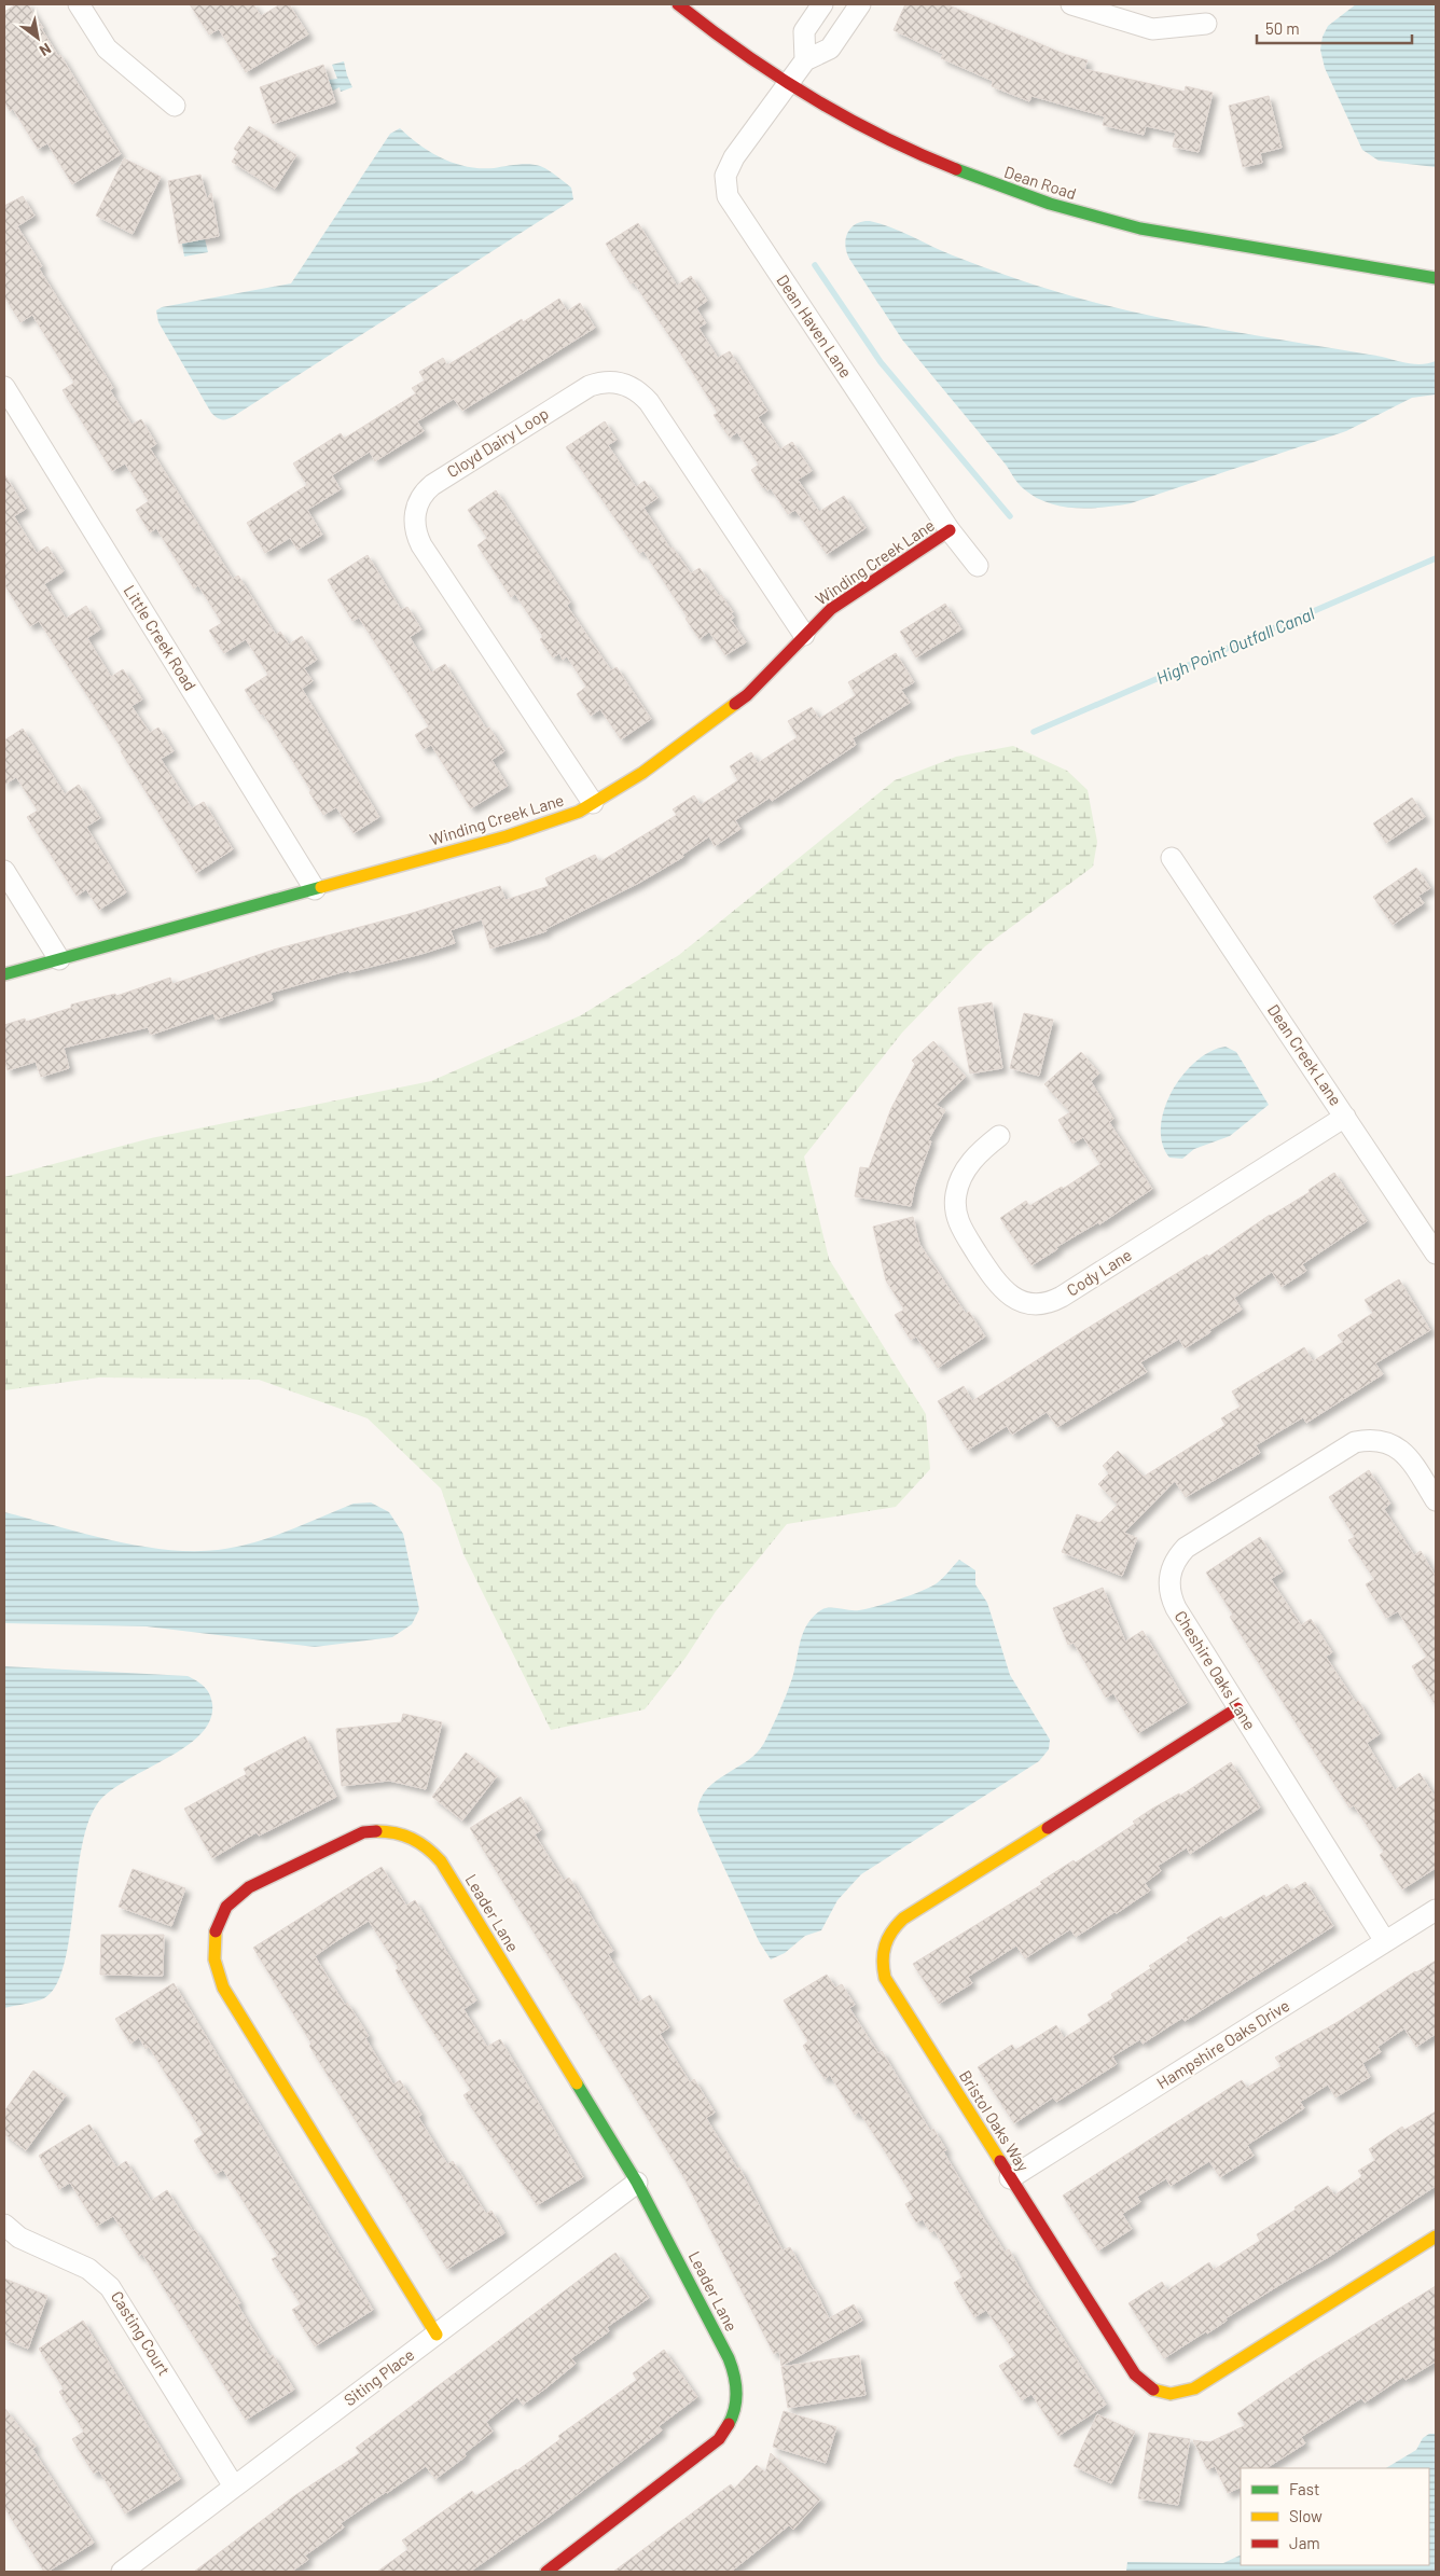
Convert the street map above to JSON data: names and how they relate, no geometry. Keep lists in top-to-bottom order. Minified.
{"streets":{"street":["Dean Road","Dean Haven Lane","Cloyd Dairy Loop","Winding Creek Lane","Little Creek Road","Dean Creek Lane","Cody Lane","Cheshire Oaks Lane","Leader Lane","Hampshire Oaks Drive","Bristol Oaks Way","Casting Court","Siting Place"]},"crossings":[["Dean Road","Dean Haven Lane"],["Dean Haven Lane","Winding Creek Lane"],["Cloyd Dairy Loop","Winding Creek Lane"],["Winding Creek Lane","Little Creek Road"],["Dean Creek Lane","Cody Lane"],["Cheshire Oaks Lane","Hampshire Oaks Drive"],["Cheshire Oaks Lane","Bristol Oaks Way"],["Leader Lane","Siting Place"],["Hampshire Oaks Drive","Bristol Oaks Way"],["Casting Court","Siting Place"]],"water":["High Point Outfall Canal"],"legend":["Fast","Slow","Jam"],"scale_bar":"50 m","north":"bottom right"}
